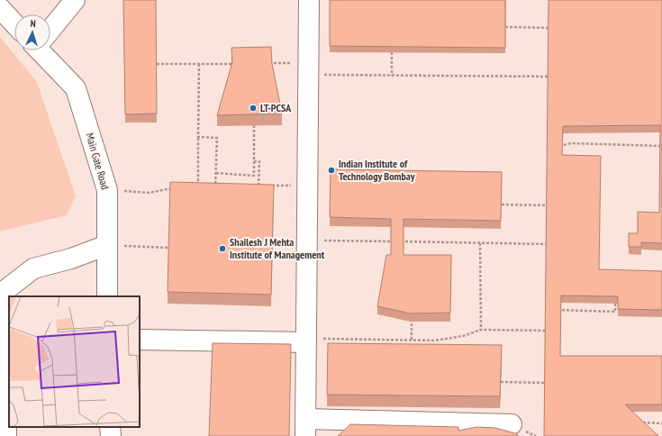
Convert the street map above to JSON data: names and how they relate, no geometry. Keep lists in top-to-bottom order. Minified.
{"streets":{"street":["Main Gate Road"]},"places":["LT-PCSA","Indian Institute of Technology Bombay","Shailesh J Mehta Institute of Management"],"north":"top"}
